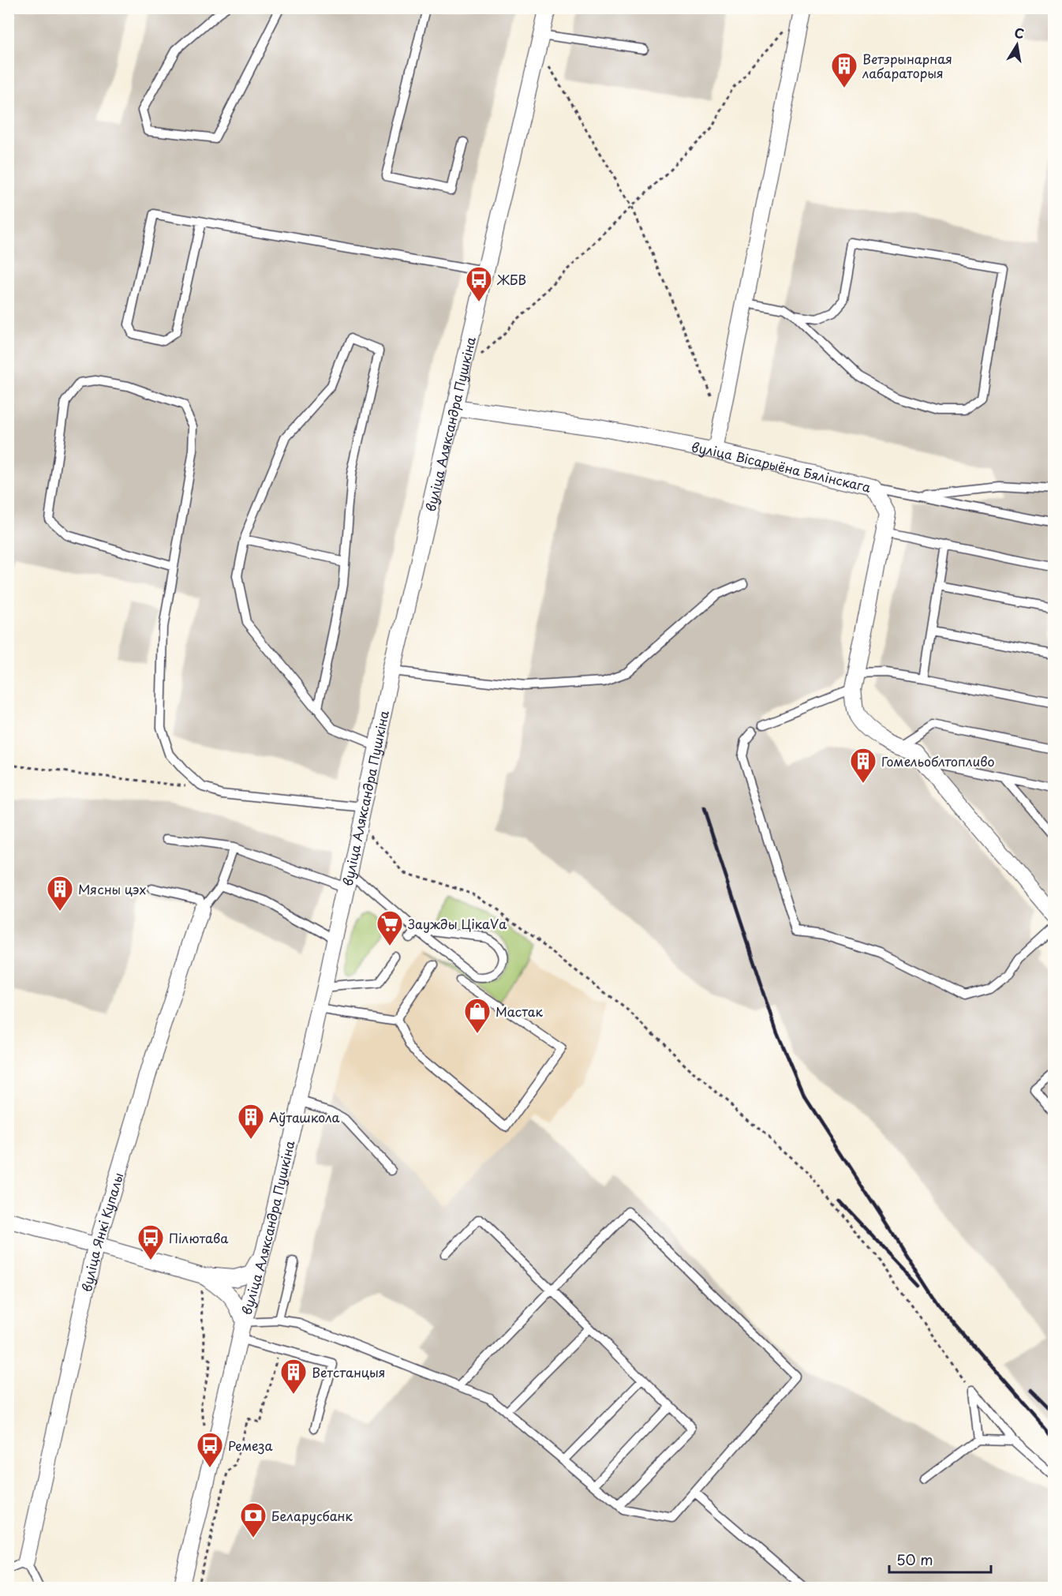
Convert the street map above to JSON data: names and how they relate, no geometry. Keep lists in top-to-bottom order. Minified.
{"streets":{"street":["вуліца Аляксандра Пушкіна","вуліца Вісарыёна Бялінскага","вуліца Янкі Купалы"]},"crossings":[["вуліца Аляксандра Пушкіна","вуліца Вісарыёна Бялінскага"]],"places":{"building":["Ветэрынарная лабараторыя","Гомельоблтопливо","Мясны цэх","Аўташкола","Ветстанцыя"],"bus stop":["ЖБВ","Пілютава","Ремеза"],"supermarket":["Заужды ЦікаVа"],"shop":["Мастак"],"bank":["Беларусбанк"]},"scale_bar":"50 m","north":"top"}
